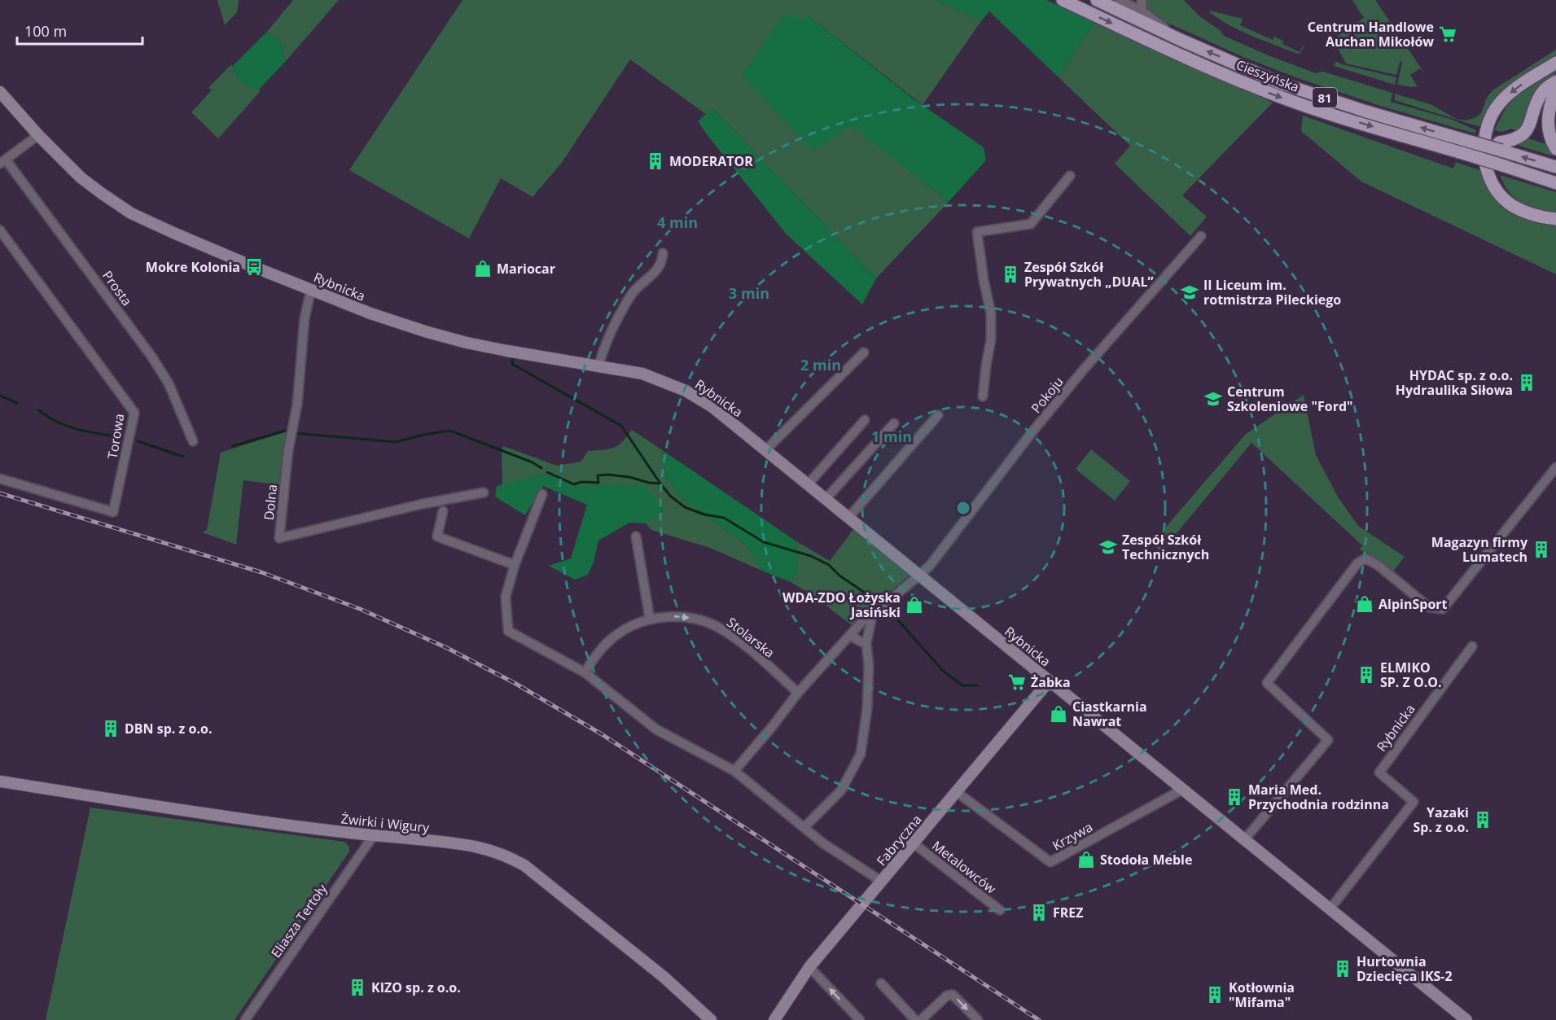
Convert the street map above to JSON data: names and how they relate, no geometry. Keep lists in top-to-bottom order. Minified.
{"streets":{"main road":["Cieszyńska","81"],"street":["Rybnicka","Prosta","Pokoju","Torowa","Dolna","Stolarska","Żwirki i Wigury","Krzywa","Fabryczna","Metalowców","Eliasza Tertoły"]},"crossings":[["Cieszyńska","81"],["Rybnicka","Pokoju"],["Rybnicka","Dolna"],["Rybnicka","Krzywa"],["Rybnicka","Fabryczna"],["Żwirki i Wigury","Eliasza Tertoły"],["Krzywa","Fabryczna"],["Fabryczna","Metalowców"]],"one_way":["Stolarska"],"places":{"supermarket":["Centrum Handlowe Auchan Mikołów","Żabka"],"building":["MODERATOR","Zespół Szkół Prywatnych „DUAL”","HYDAC sp. z o.o. Hydraulika Siłowa","Magazyn firmy Lumatech","ELMIKO SP. Z O.O.","DBN sp. z o.o.","Maria Med. Przychodnia rodzinna","Yazaki Sp. z o.o.","FREZ","Hurtownia Dziecięca IKS-2","KIZO sp. z o.o.","Kotłownia \"Mifama\""],"bus stop":["Mokre Kolonia"],"shop":["Mariocar","AlpinSport","WDA-ZDO Łożyska Jasiński","Ciastkarnia Nawrat","Stodoła Meble"],"school or university":["II Liceum im. rotmistrza Pileckiego","Centrum Szkoleniowe \"Ford\"","Zespół Szkół Technicznych"]},"scale_bar":"100 m","rings":["4 min","3 min","2 min","1 min"]}
